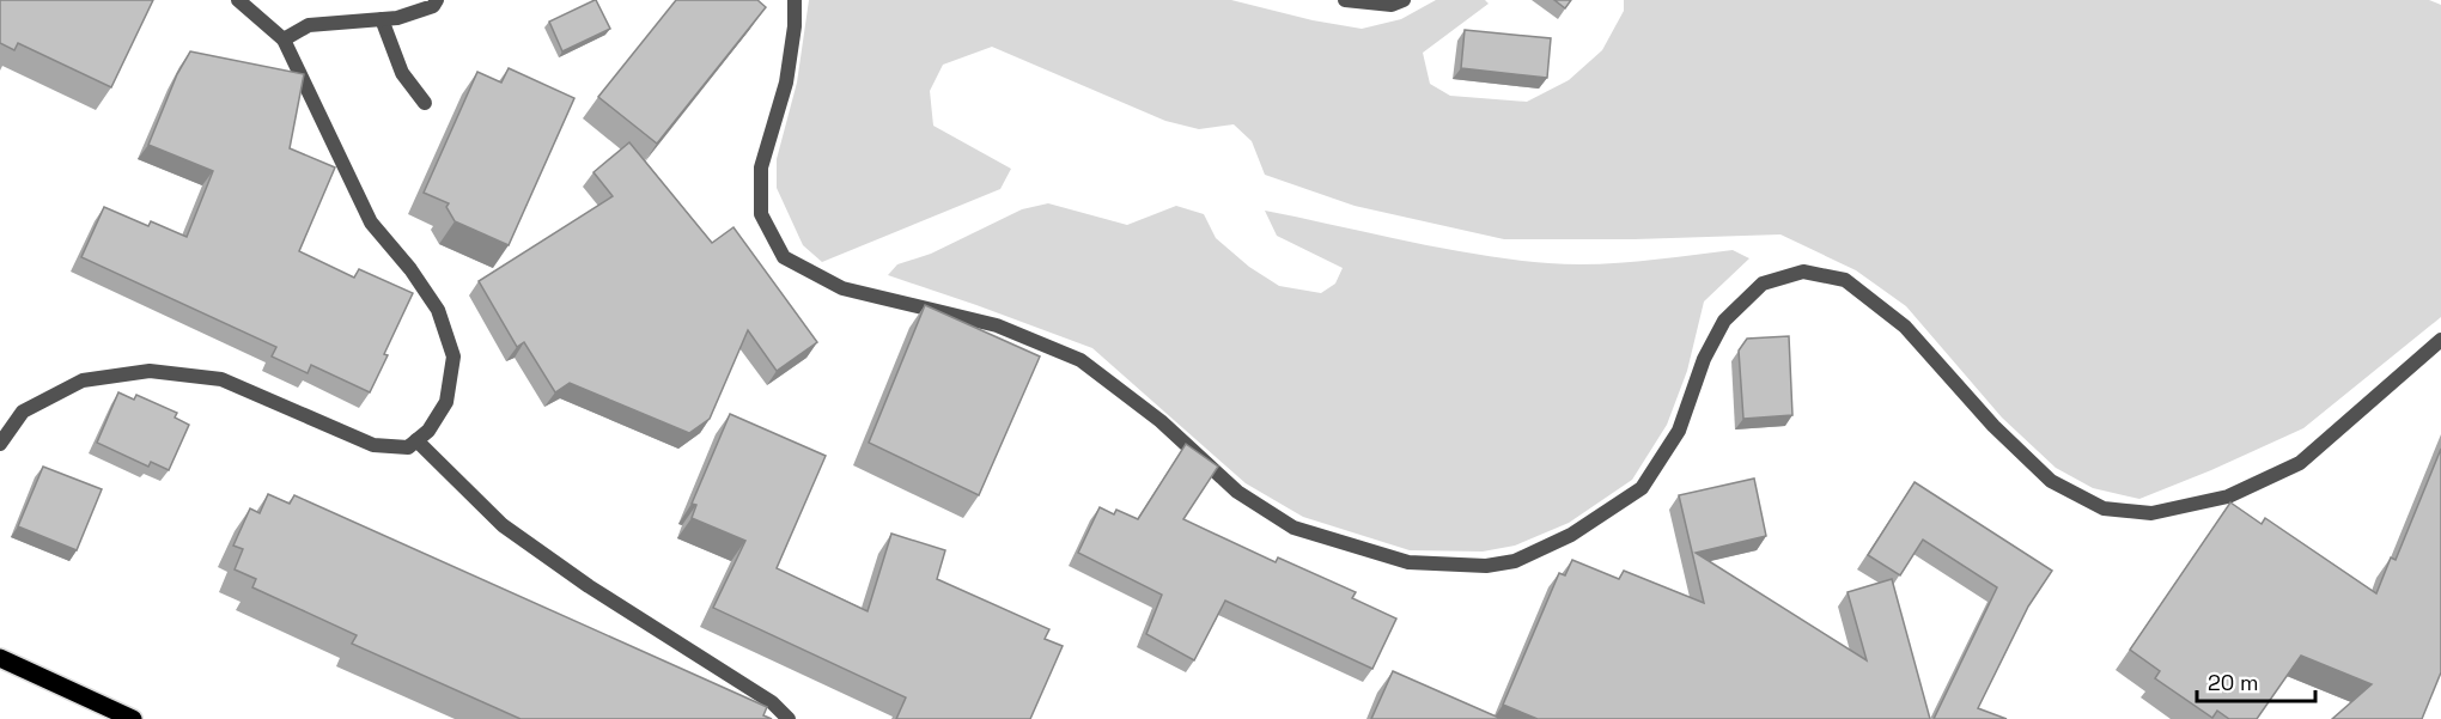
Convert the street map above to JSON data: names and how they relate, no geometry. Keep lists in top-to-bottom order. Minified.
{"scale_bar":"20 m"}
